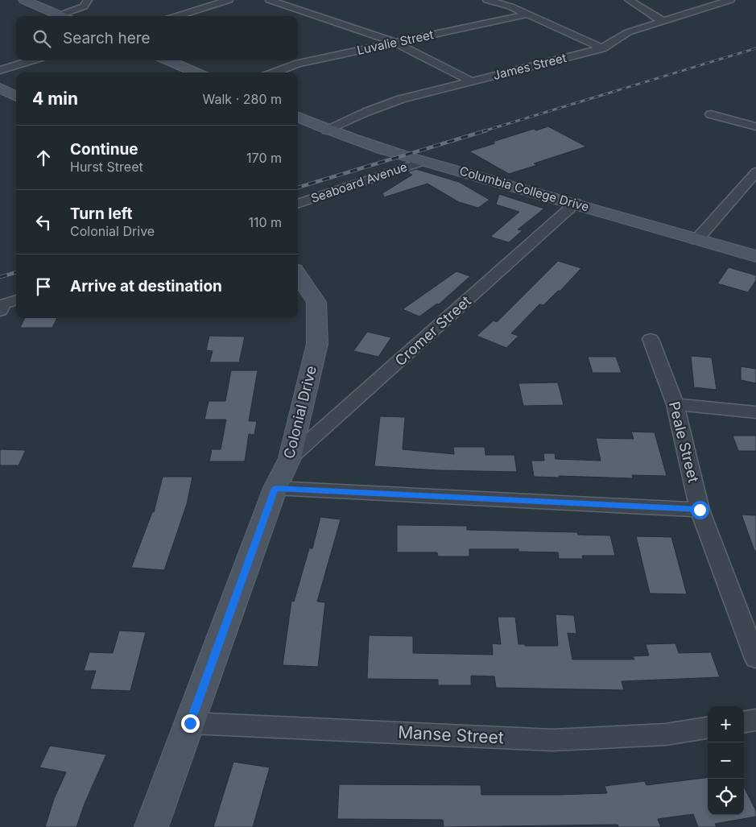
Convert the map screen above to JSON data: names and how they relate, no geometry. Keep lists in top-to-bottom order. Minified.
{"streets":{"street":["Luvalie Street","James Street","Seaboard Avenue","Columbia College Drive","Cromer Street","Colonial Drive","Peale Street","Manse Street"]},"crossings":[["James Street","Columbia College Drive"],["Seaboard Avenue","Columbia College Drive"],["Columbia College Drive","Cromer Street"],["Cromer Street","Colonial Drive"],["Colonial Drive","Manse Street"]],"page":{"search":"Search here","heading":["4 min","Walk · 280 m"],"list":[["Continue","Hurst Street","170 m"],["Turn left","Colonial Drive","110 m"],"Arrive at destination"],"map_buttons":["+","−"]}}
